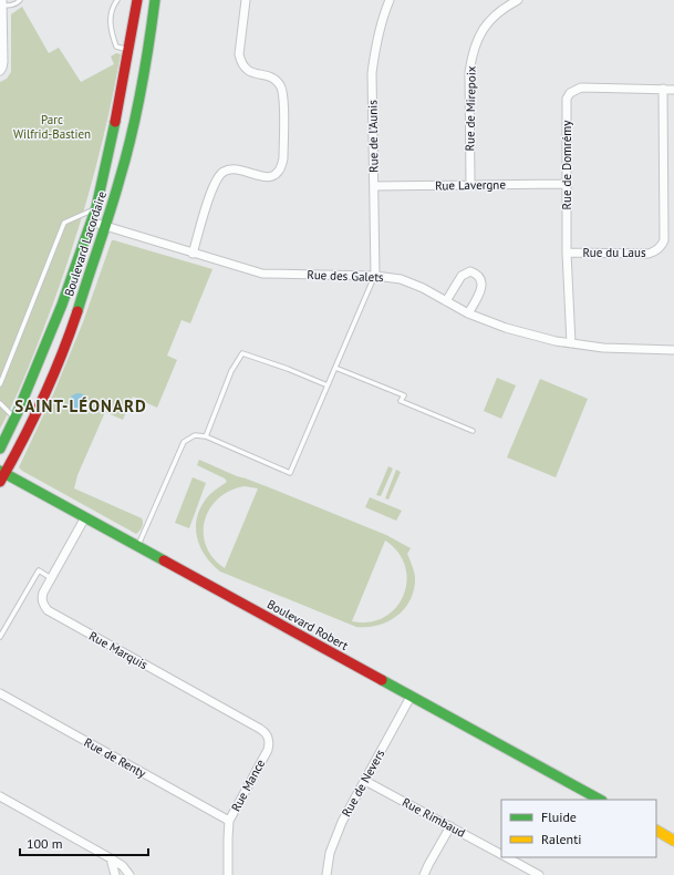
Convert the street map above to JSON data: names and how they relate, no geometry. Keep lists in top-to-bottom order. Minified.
{"streets":{"main road":["Boulevard Lacordaire","Boulevard Robert"],"street":["Rue de Mirepoix","Rue de l'Aunis","Rue de Domrémy","Rue Lavergne","Rue du Laus","Rue des Galets","Rue Marquis","Rue de Renty","Rue de Nevers","Rue Mance","Rue Rimbaud"]},"crossings":[["Rue de Mirepoix","Rue Lavergne"],["Rue de l'Aunis","Rue Lavergne"],["Rue de l'Aunis","Rue des Galets"],["Rue de Domrémy","Rue Lavergne"],["Rue de Domrémy","Rue du Laus"],["Rue de Domrémy","Rue des Galets"],["Boulevard Lacordaire","Rue des Galets"],["Boulevard Lacordaire","Boulevard Robert"],["Boulevard Robert","Rue Marquis"],["Boulevard Robert","Rue de Nevers"],["Rue Marquis","Rue Mance"],["Rue de Renty","Rue Mance"],["Rue de Nevers","Rue Rimbaud"]],"districts":["SAINT-LÉONARD"],"parks":["Parc Wilfrid-Bastien"],"legend":["Fluide","Ralenti"],"scale_bar":"100 m"}
